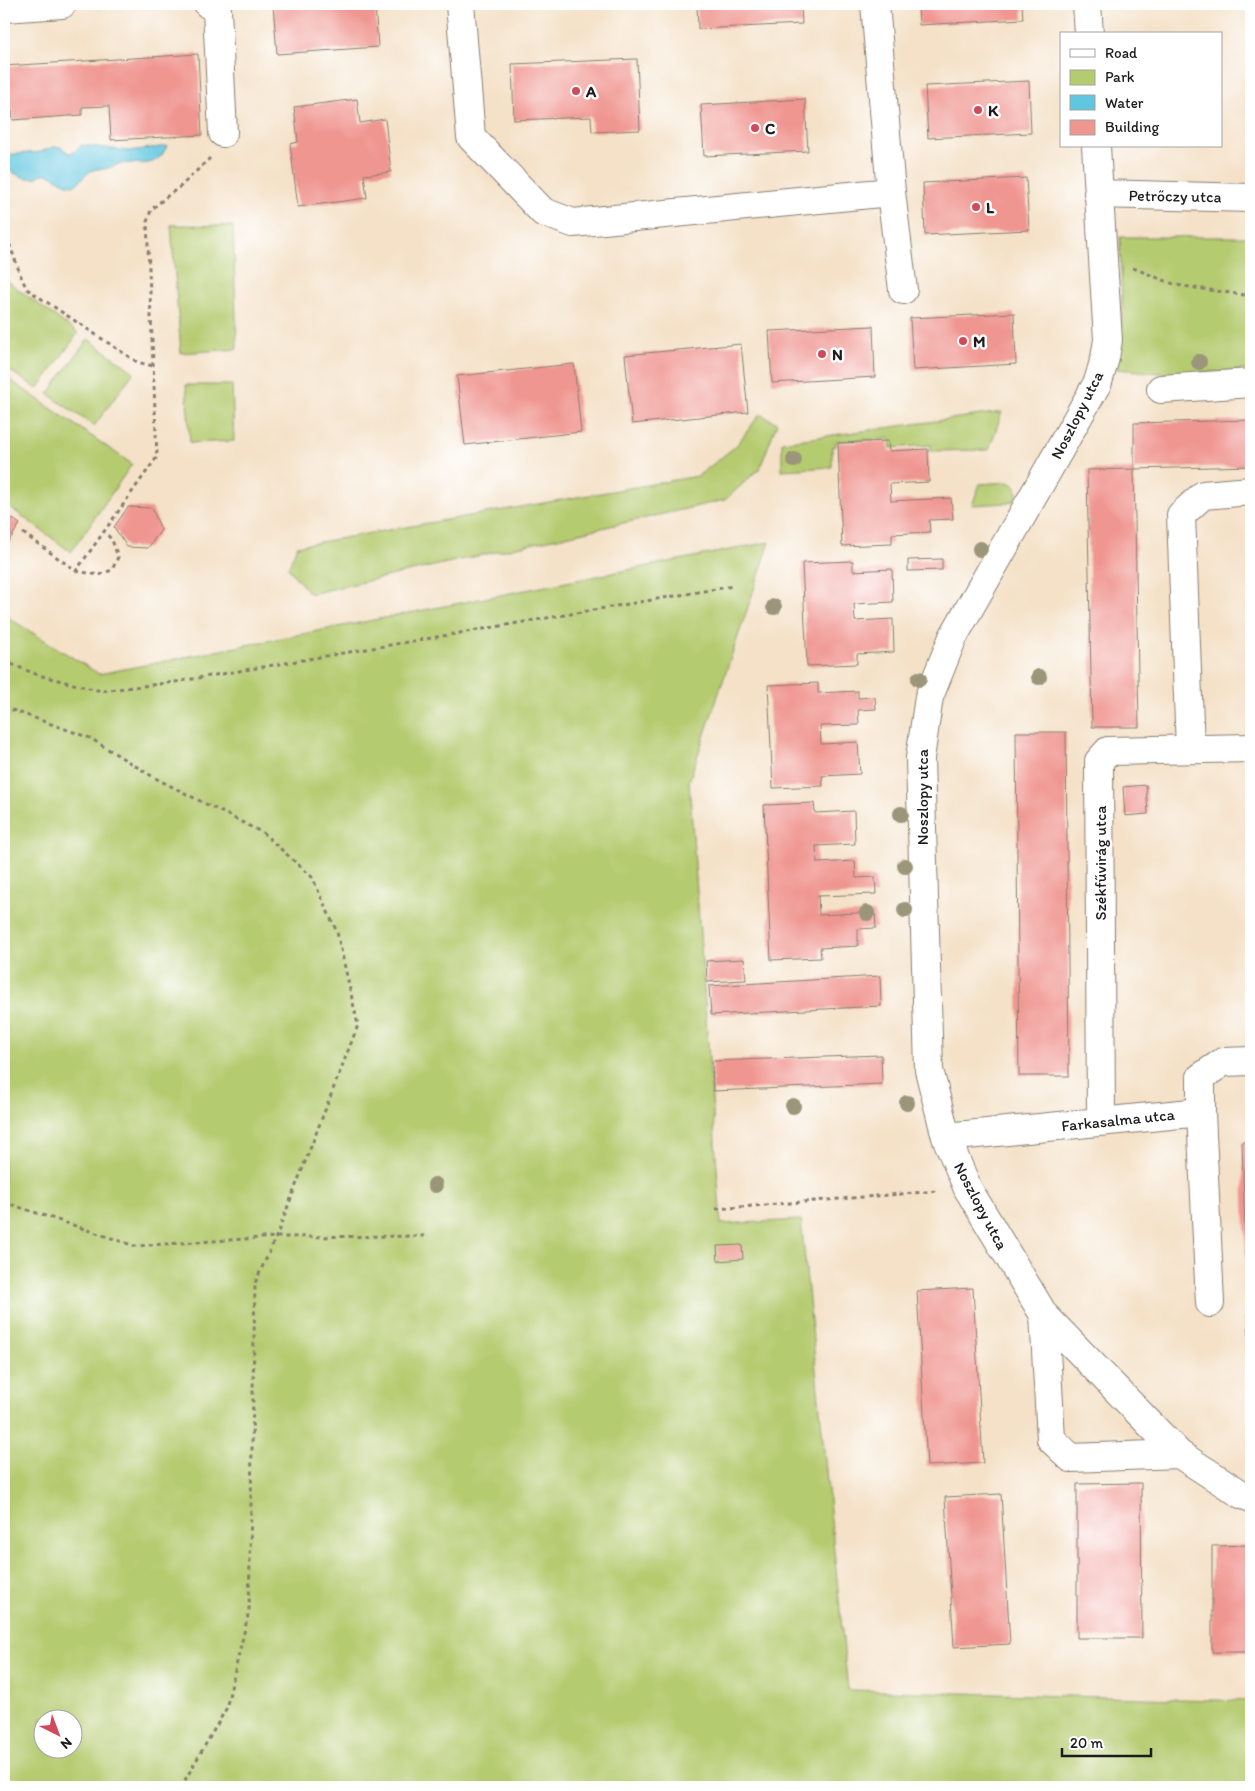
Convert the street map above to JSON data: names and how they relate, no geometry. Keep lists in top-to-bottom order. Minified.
{"streets":{"street":["Petrőczy utca","Noszlopy utca","Székfűvirág utca","Farkasalma utca"]},"crossings":[["Petrőczy utca","Noszlopy utca"],["Noszlopy utca","Farkasalma utca"],["Székfűvirág utca","Farkasalma utca"]],"places":["A","K","C","L","M","N"],"legend":["Road","Park","Water","Building"],"scale_bar":"20 m","north":"bottom right"}
